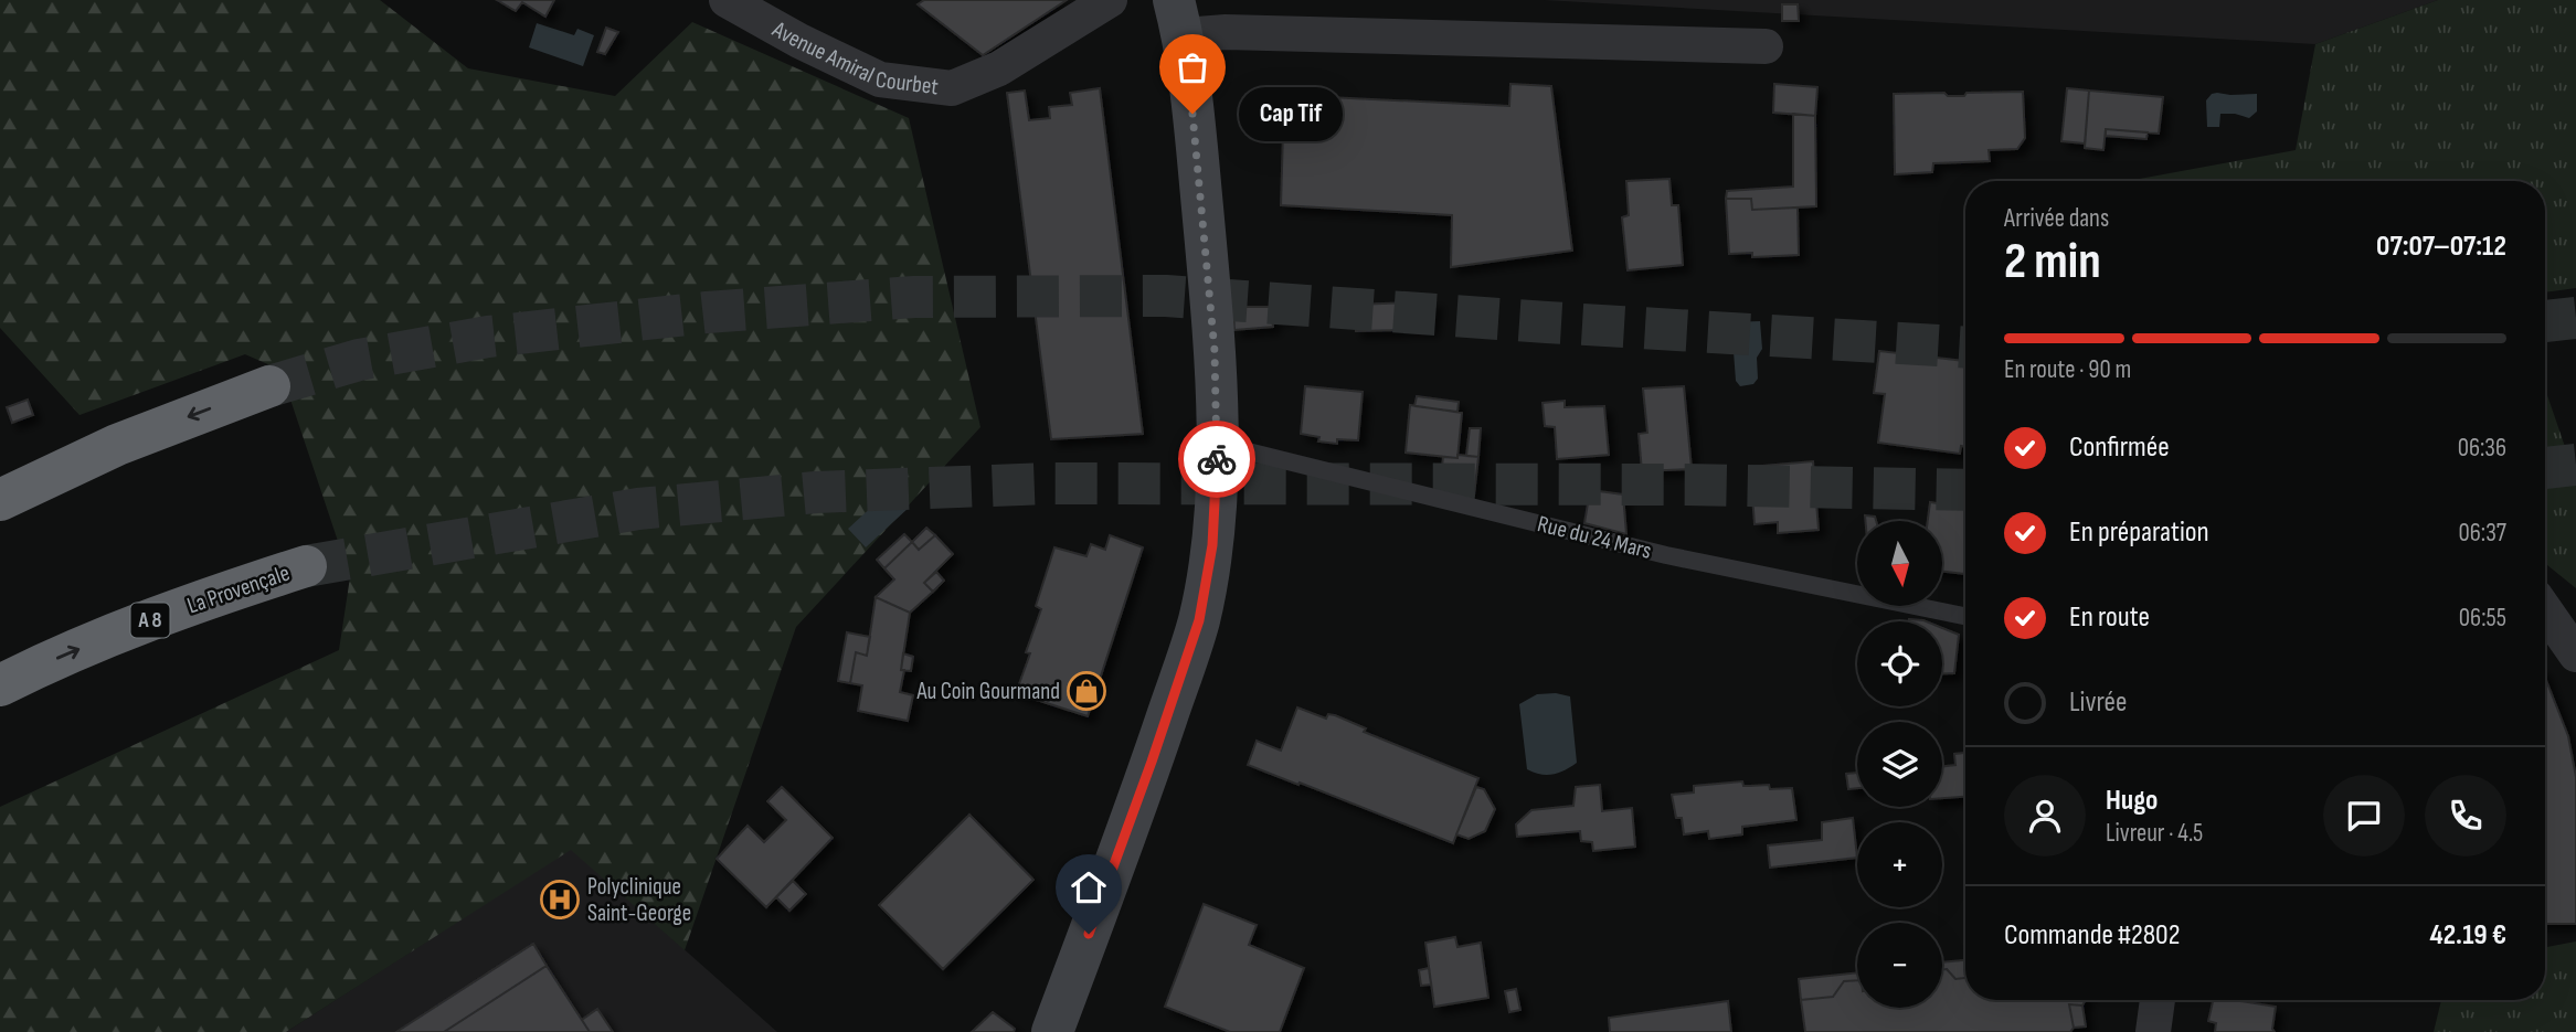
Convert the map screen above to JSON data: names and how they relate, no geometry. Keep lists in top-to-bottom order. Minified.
{"streets":{"highway":["La Provençale","A 8"],"street":["Avenue Amiral Courbet"],"lane":["Rue du 24 Mars"]},"places":{"other":["Cap Tif"],"shop":["Au Coin Gourmand"],"hospital":["Polyclinique Saint-George"]},"north":"bottom","page":{"bubble":"Cap Tif","heading":["2 min","Arrivée dans","07:07–07:12"],"panel":["Hugo","Livreur · 4.5","Commande #2802","42.19 €"],"bar":"En route · 90 m","list":[["Confirmée","06:36"],["En préparation","06:37"],["En route","06:55"],"Livrée"],"map_buttons":["+","−"]}}
